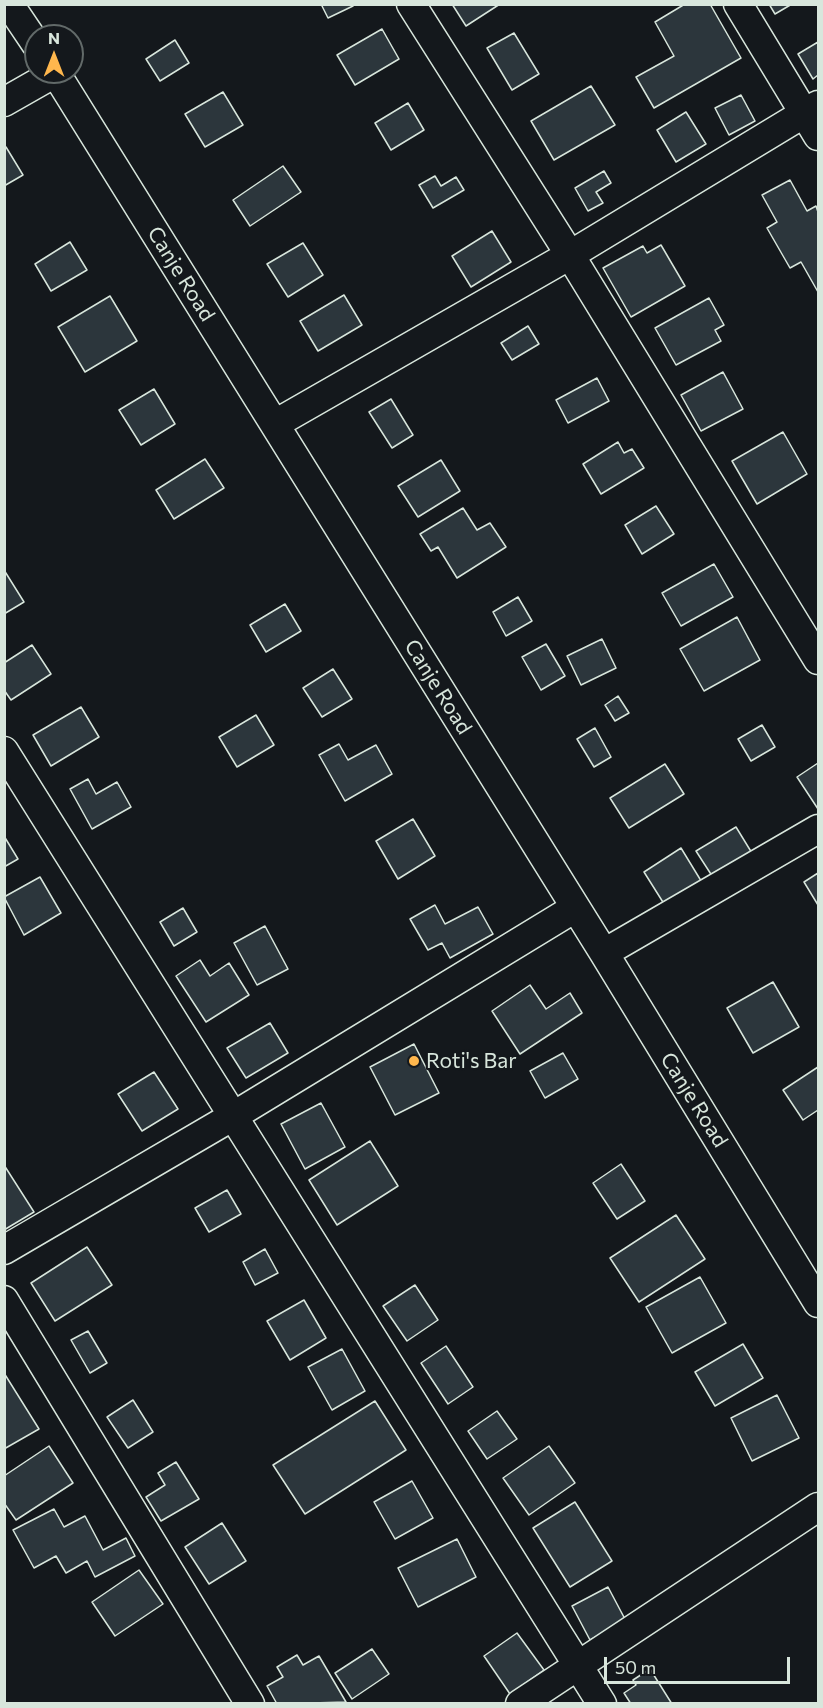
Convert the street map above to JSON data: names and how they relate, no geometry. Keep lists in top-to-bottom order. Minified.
{"streets":{"street":["Canje Road"]},"places":["Roti's Bar"],"scale_bar":"50 m","north":"top"}
